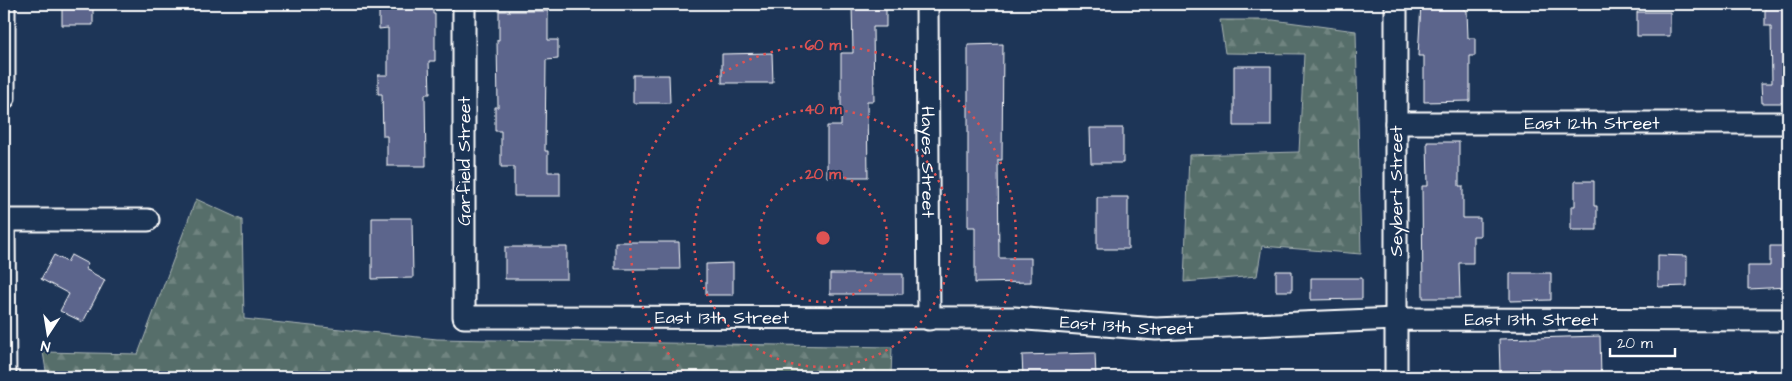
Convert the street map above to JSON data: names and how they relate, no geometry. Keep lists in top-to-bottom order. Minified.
{"streets":{"street":["East 12th Street","Garfield Street","Hayes Street","Seybert Street","East 13th Street"]},"crossings":[["East 12th Street","Seybert Street"],["Garfield Street","East 13th Street"],["Hayes Street","East 13th Street"],["Seybert Street","East 13th Street"]],"scale_bar":"20 m","north":"bottom","rings":["60 m","40 m","20 m"]}
